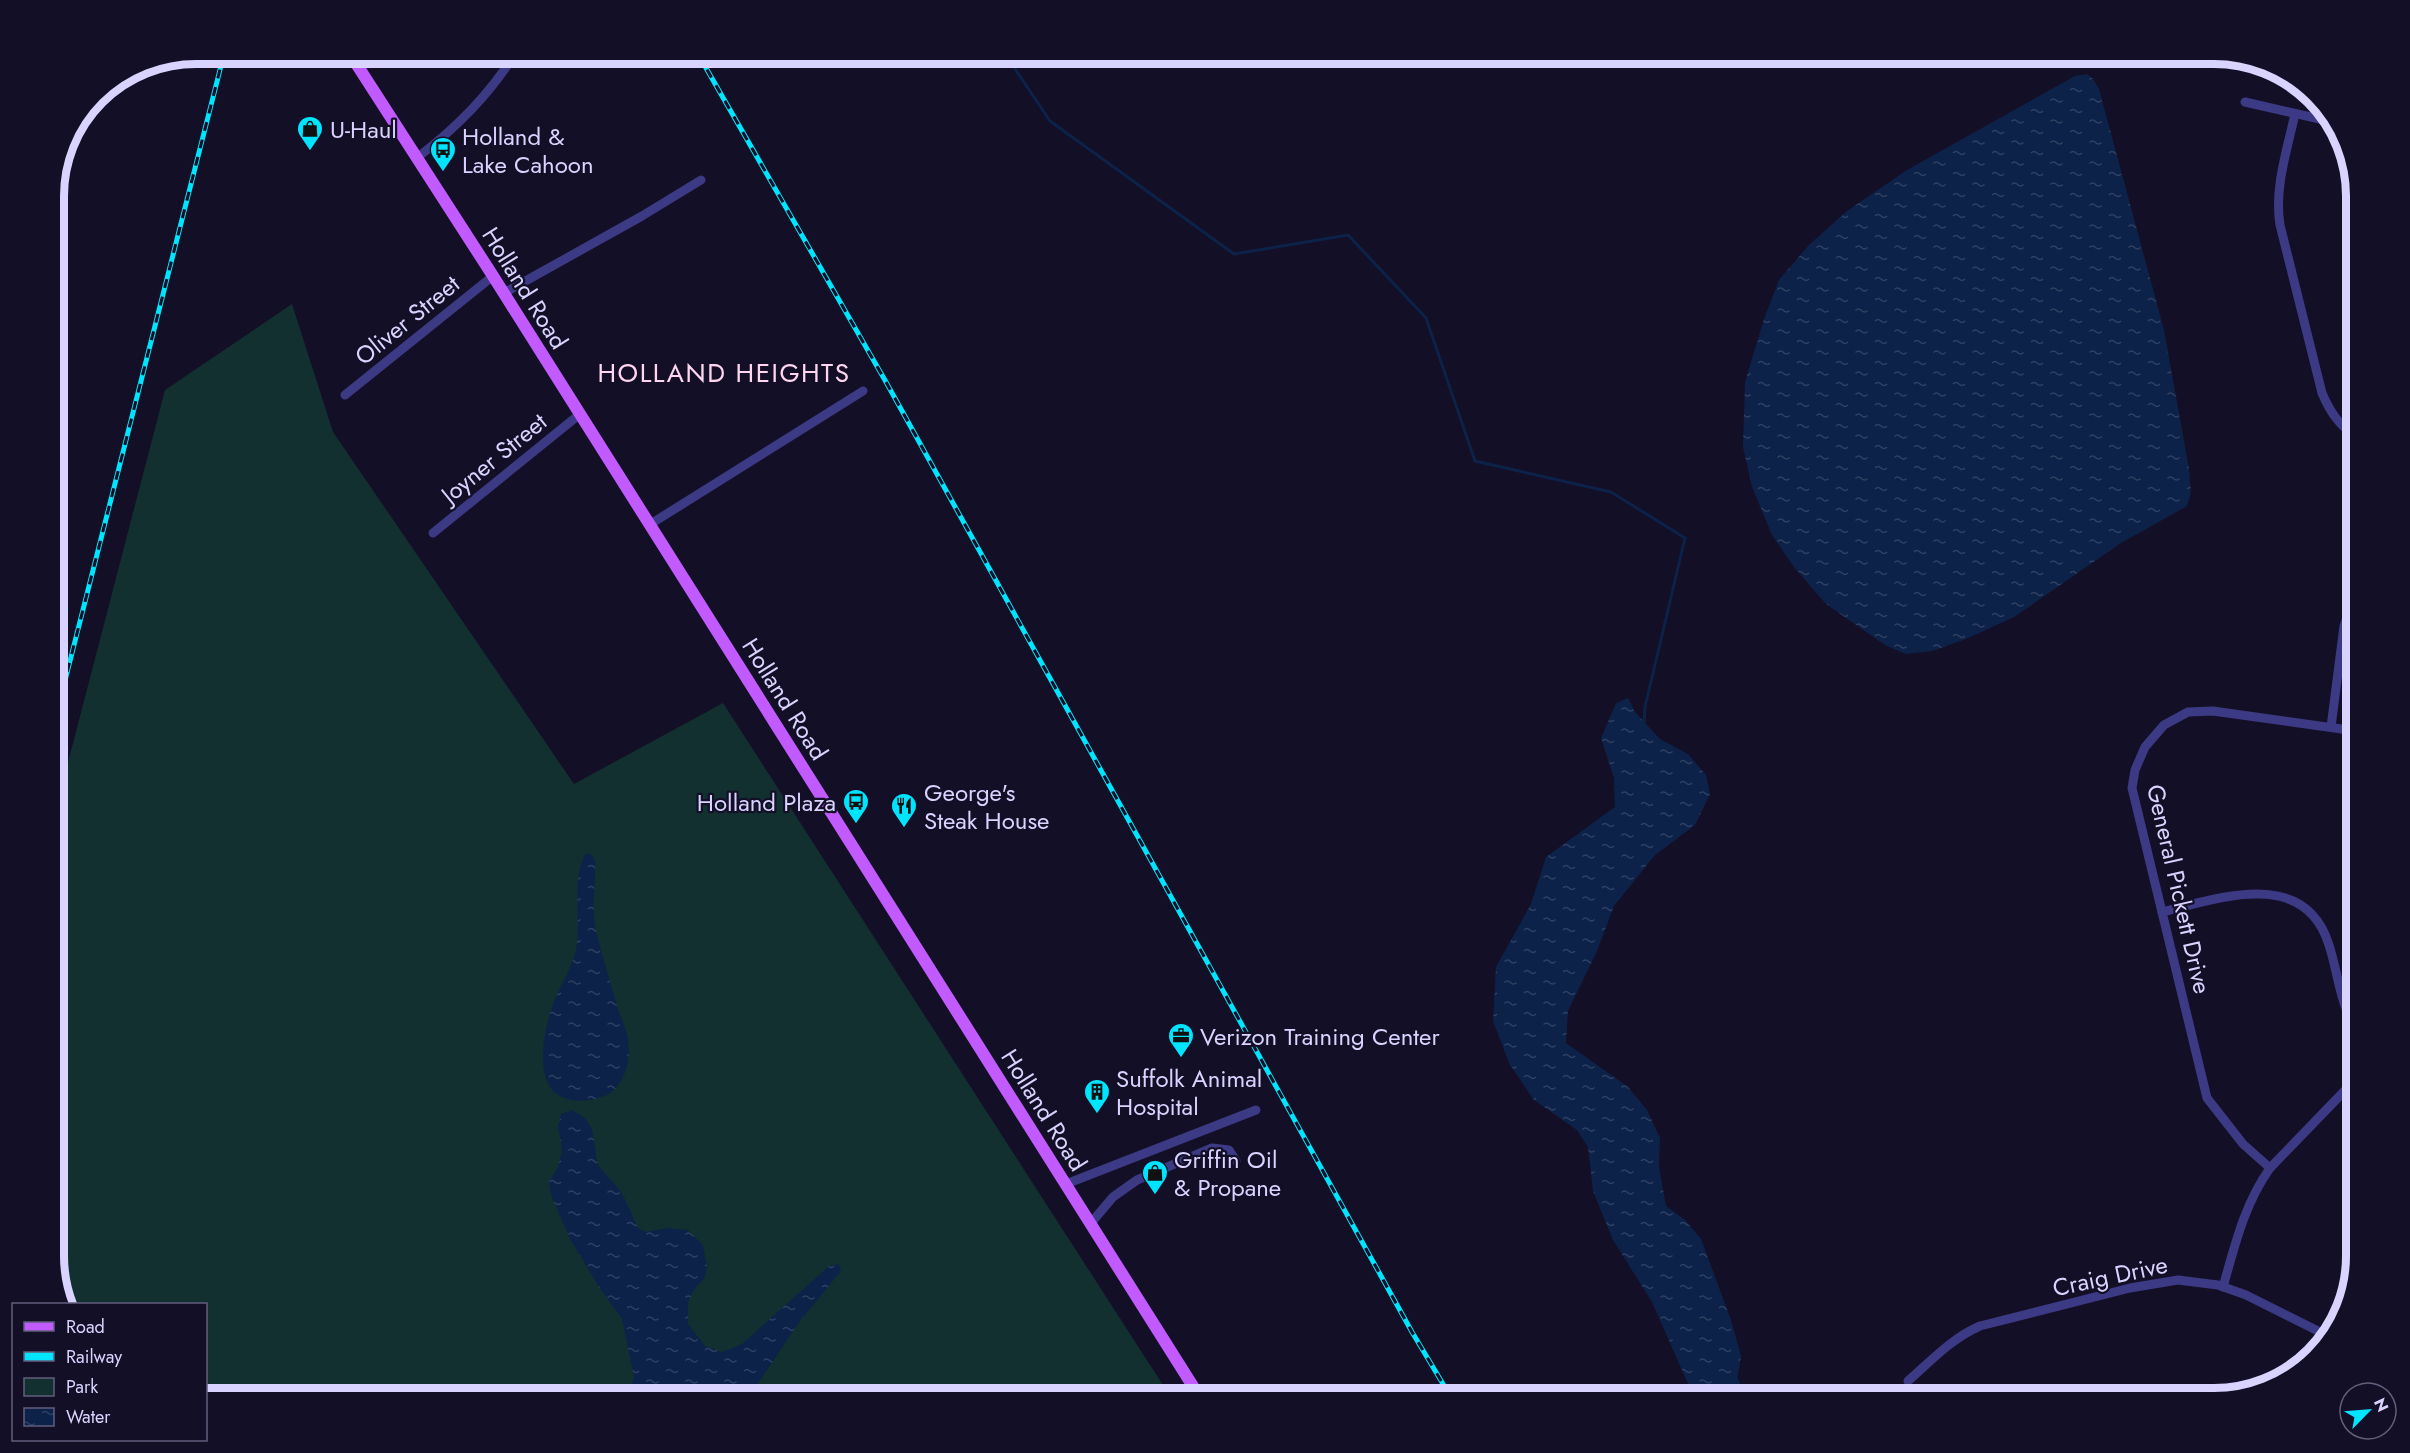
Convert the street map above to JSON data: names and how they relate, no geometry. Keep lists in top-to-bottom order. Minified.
{"streets":{"main road":["Holland Road"],"street":["Oliver Street","Joyner Street","General Pickett Drive","Craig Drive"]},"crossings":[["Holland Road","Oliver Street"],["Holland Road","Joyner Street"]],"districts":["HOLLAND HEIGHTS"],"places":{"shop":["U-Haul","Griffin Oil & Propane"],"bus stop":["Holland & Lake Cahoon","Holland Plaza"],"restaurant":["George's Steak House"],"office":["Verizon Training Center"],"building":["Suffolk Animal Hospital"]},"legend":["Road","Railway","Park","Water"],"north":"top right"}
